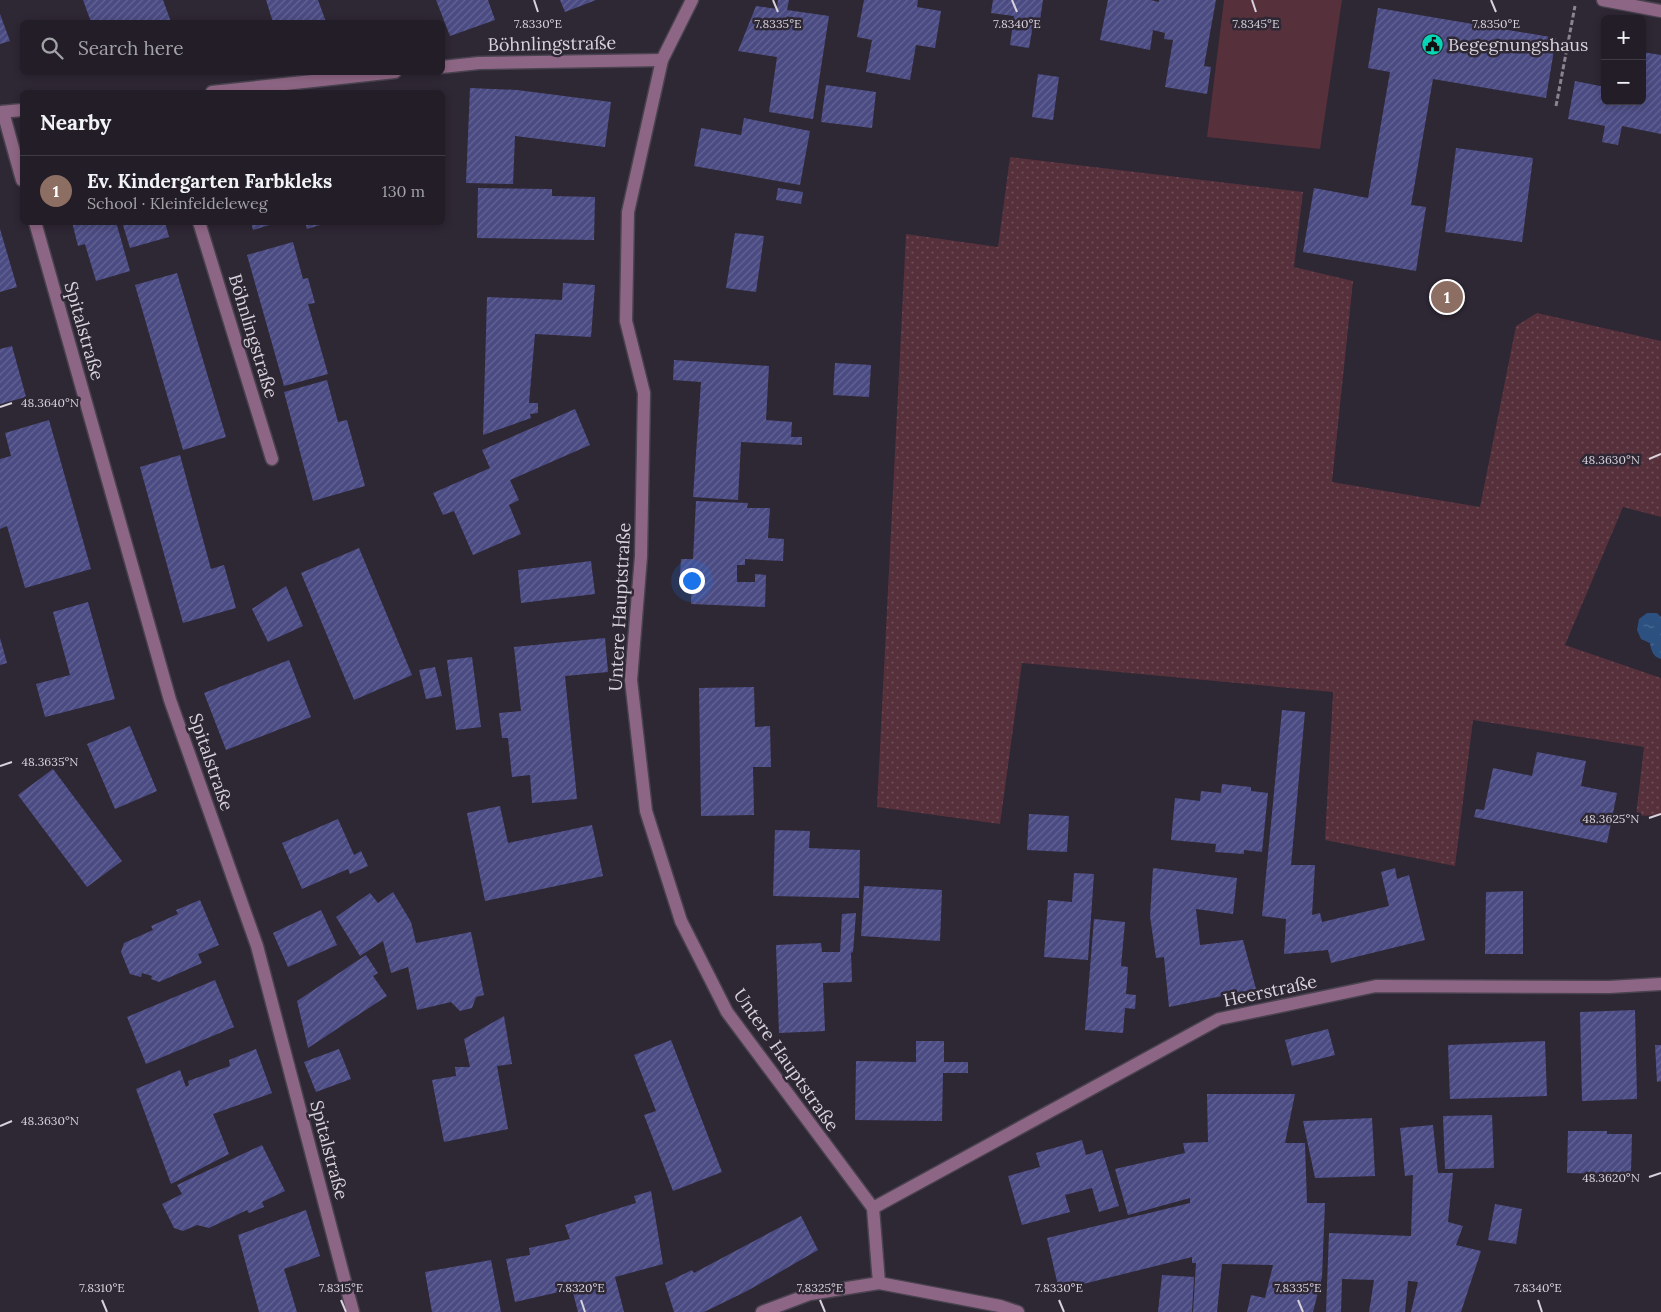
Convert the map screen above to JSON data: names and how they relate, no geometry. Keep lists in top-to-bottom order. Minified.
{"streets":{"street":["Böhnlingstraße","Spitalstraße","Untere Hauptstraße","Heerstraße"]},"crossings":[["Böhnlingstraße","Untere Hauptstraße"],["Untere Hauptstraße","Heerstraße"]],"places":{"public building":["Begegnungshaus"]},"page":{"map_buttons":["+","−"],"search":"Search here","heading":"Nearby","list":[{"mark":"1","name":"Ev. Kindergarten Farbkleks","note":"School · Kleinfeldeleweg","value":"130 m"}],"pins":"1"},"coordinates":["7.8330°E","7.8335°E","7.8340°E","7.8345°E","7.8350°E","48.3640°N","48.3630°N","48.3635°N","48.3625°N","48.3620°N","7.8310°E","7.8315°E","7.8320°E","7.8325°E"]}
